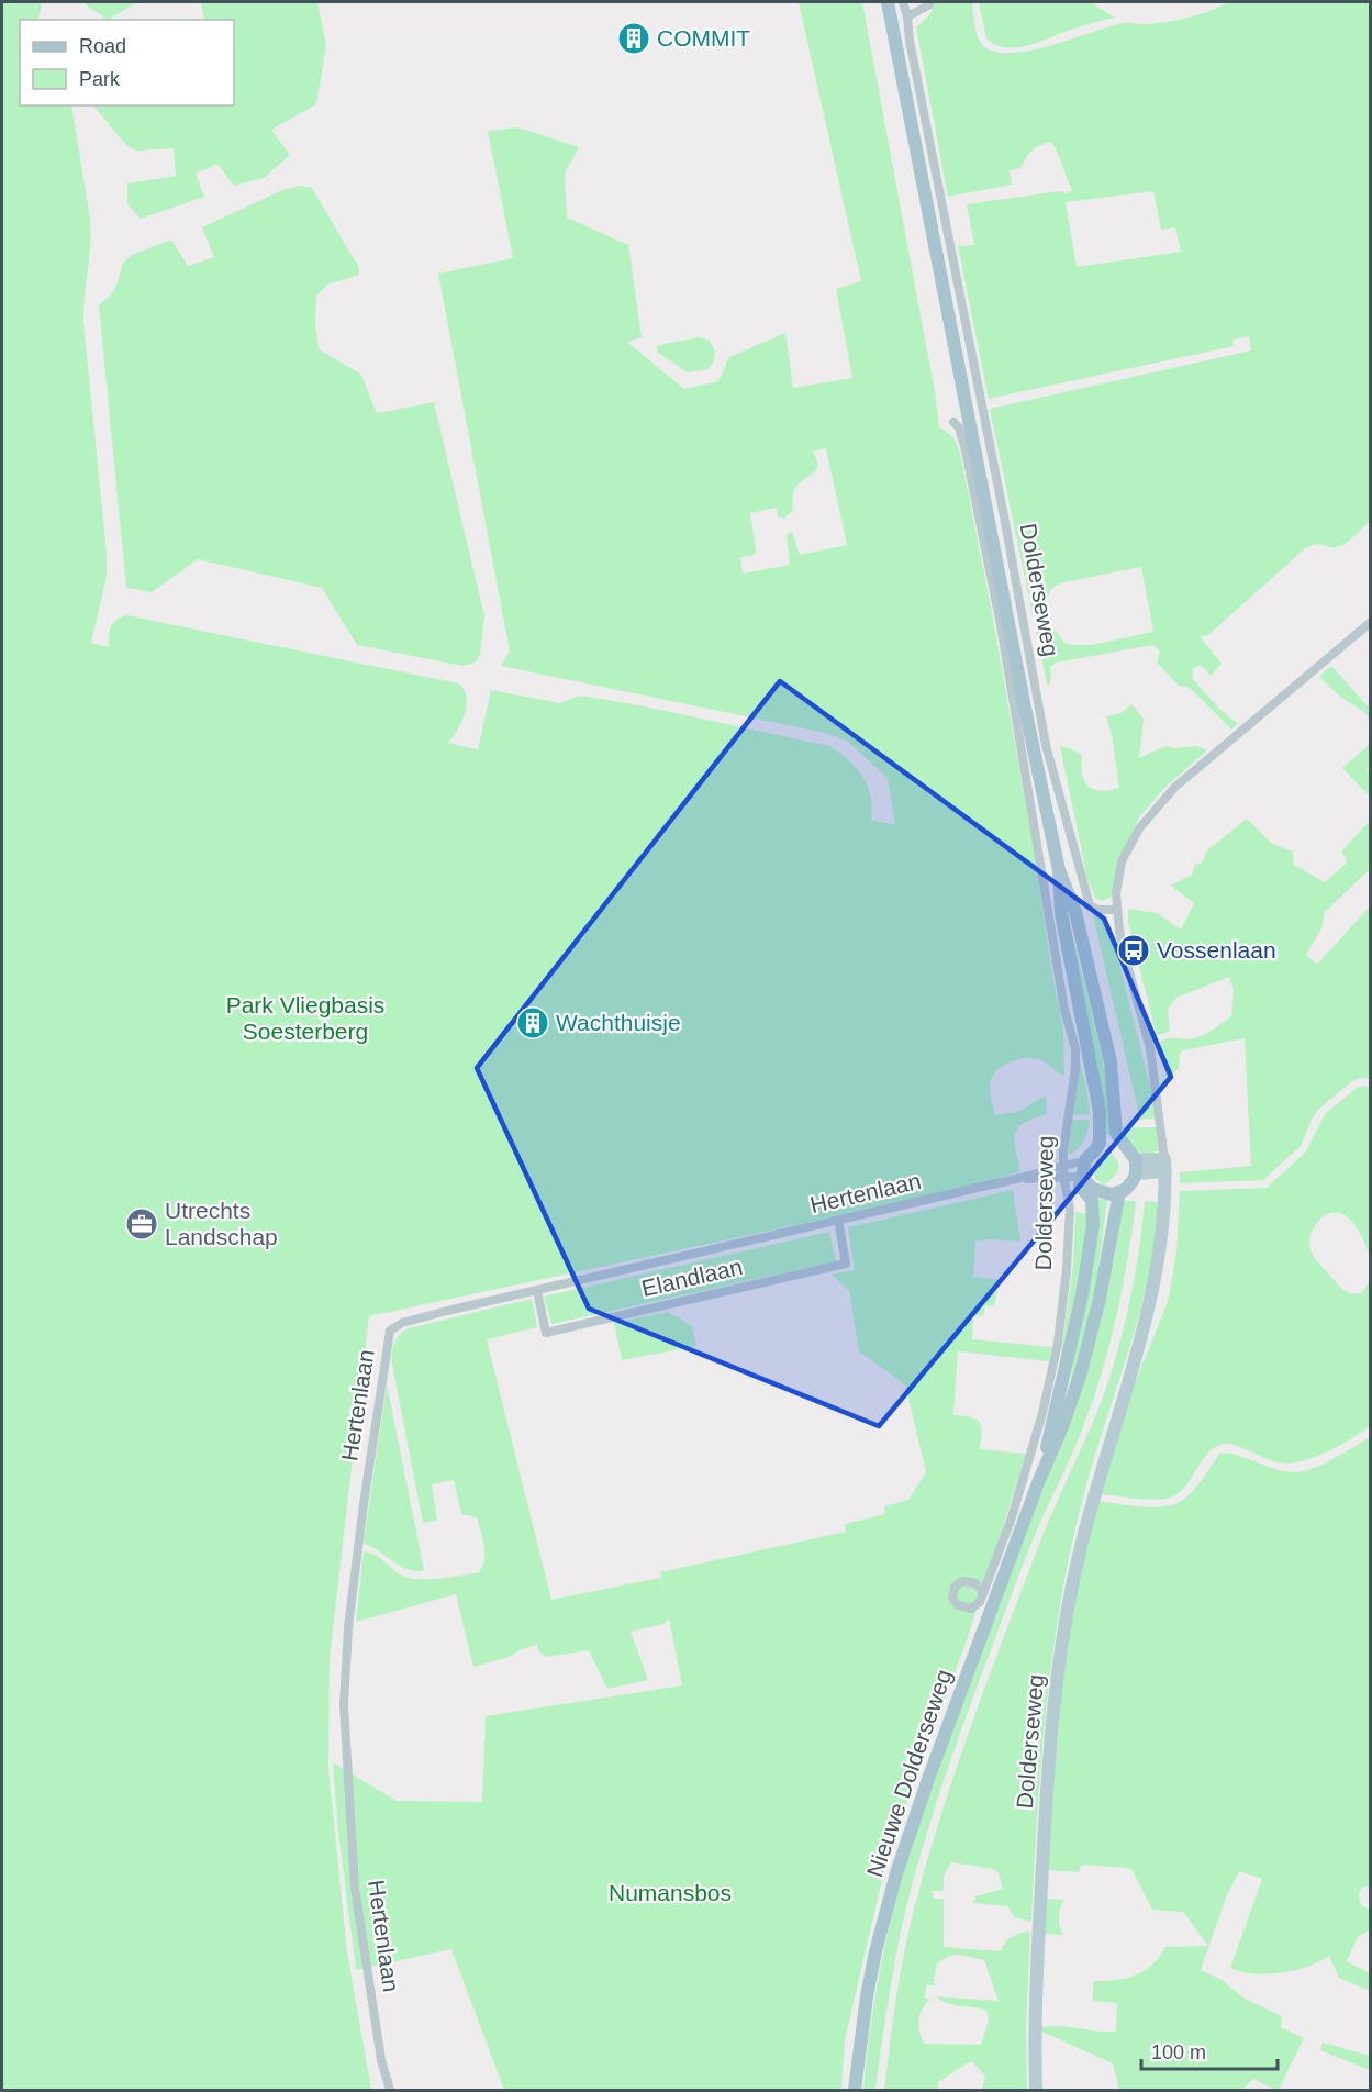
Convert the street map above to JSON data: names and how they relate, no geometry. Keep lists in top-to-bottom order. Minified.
{"streets":{"main road":["Dolderseweg","Nieuwe Dolderseweg"],"street":["Hertenlaan","Elandlaan"]},"crossings":[["Dolderseweg","Hertenlaan"],["Dolderseweg","Nieuwe Dolderseweg"],["Hertenlaan","Elandlaan"],["Hertenlaan","Nieuwe Dolderseweg"]],"parks":["Park Vliegbasis Soesterberg","Numansbos"],"places":{"building":["COMMIT","Wachthuisje"],"bus stop":["Vossenlaan"],"office":["Utrechts Landschap"]},"legend":["Road","Park"],"scale_bar":"100 m"}
